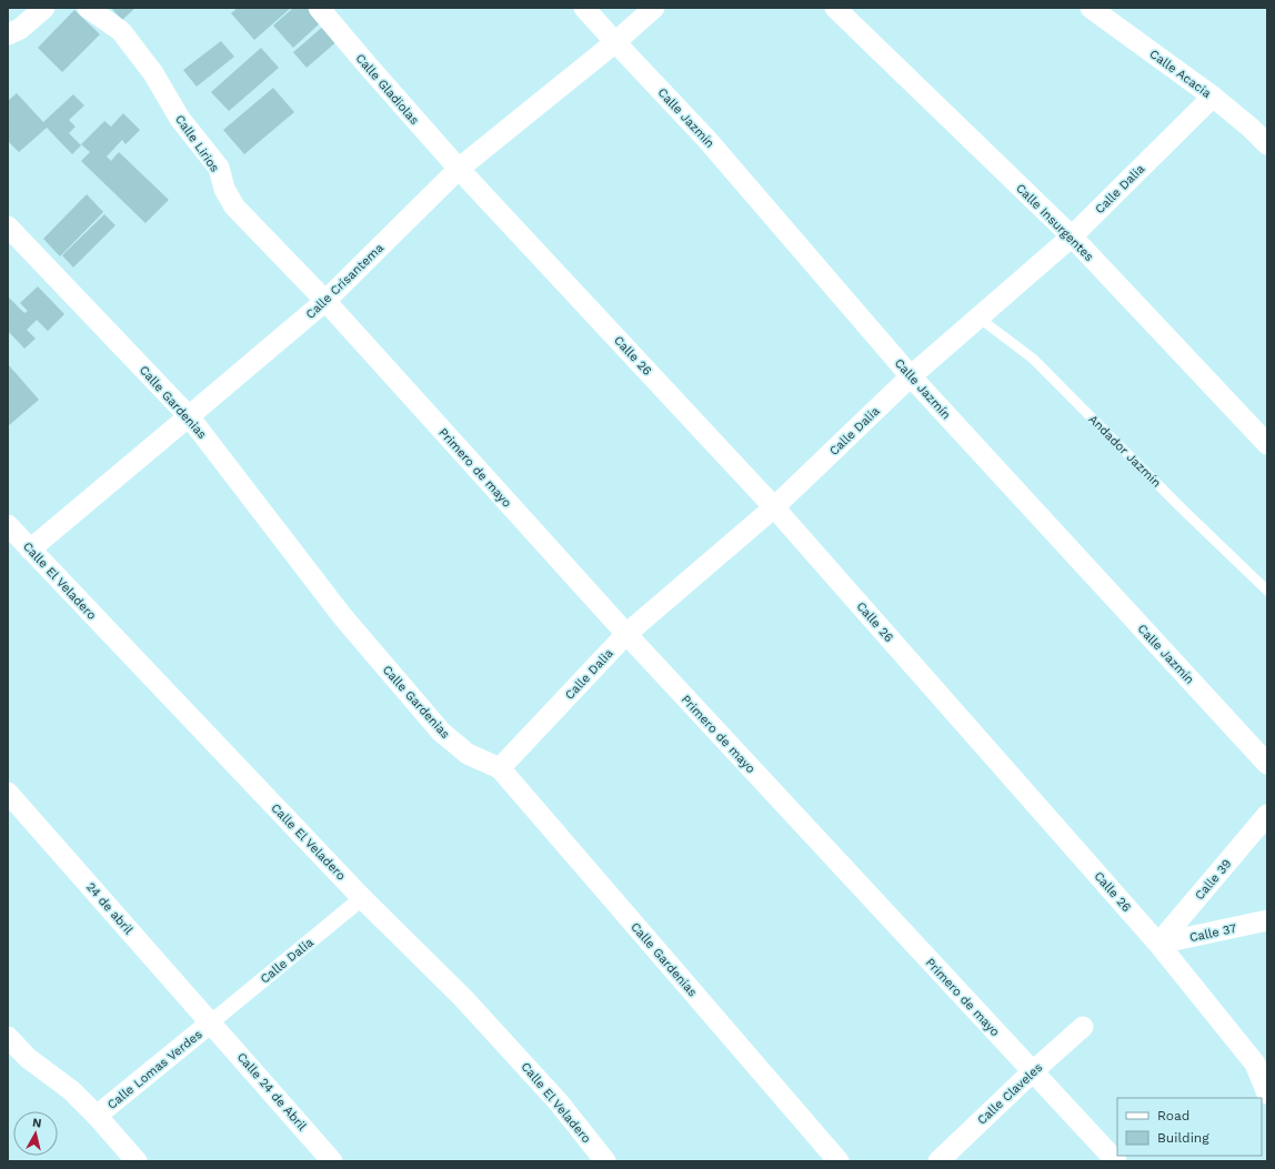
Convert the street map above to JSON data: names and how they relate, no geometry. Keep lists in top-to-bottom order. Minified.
{"streets":{"street":["Calle Acacia","Calle Gladiolas","Calle Jazmín","Calle Lirios","Calle Dalia","Calle Insurgentes","Calle Crisantema","Calle 26","Calle Gardenias","Primero de mayo","Calle El Veladero","Calle 39","24 de abril","Calle 37","Calle Lomas Verdes","Calle 24 de Abril","Calle Claveles"],"lane":["Andador Jazmín"]},"crossings":[["Calle Acacia","Calle Dalia"],["Calle Gladiolas","Calle Crisantema"],["Calle Gladiolas","Calle 26"],["Calle Jazmín","Calle Dalia"],["Calle Jazmín","Calle Crisantema"],["Calle Lirios","Calle Crisantema"],["Calle Lirios","Primero de mayo"],["Calle Dalia","Calle Insurgentes"],["Calle Dalia","Calle 26"],["Calle Dalia","Calle Gardenias"],["Calle Dalia","Andador Jazmín"],["Calle Dalia","Primero de mayo"],["Calle Dalia","Calle El Veladero"],["Calle Dalia","24 de abril"],["Calle Dalia","Calle Lomas Verdes"],["Calle Dalia","Calle 24 de Abril"],["Calle Crisantema","Calle 26"],["Calle Crisantema","Calle Gardenias"],["Calle Crisantema","Primero de mayo"],["Calle Crisantema","Calle El Veladero"],["Calle 26","Calle 39"],["Calle 26","Calle 37"],["Primero de mayo","Calle Claveles"],["Calle 39","Calle 37"],["24 de abril","Calle Lomas Verdes"],["24 de abril","Calle 24 de Abril"],["Calle Lomas Verdes","Calle 24 de Abril"]],"legend":["Road","Building"],"north":"top"}
